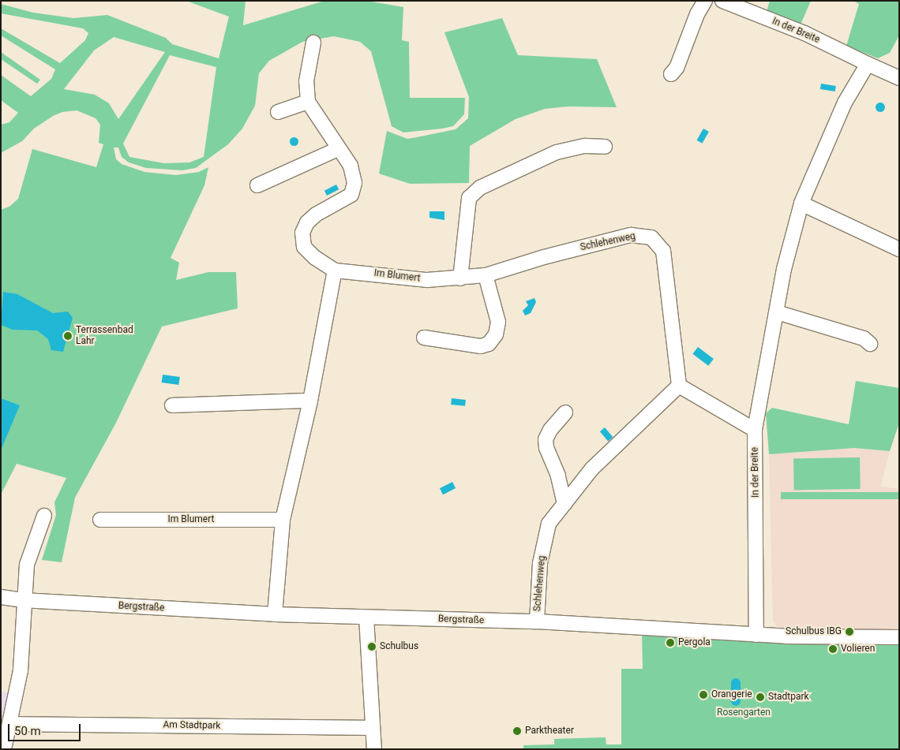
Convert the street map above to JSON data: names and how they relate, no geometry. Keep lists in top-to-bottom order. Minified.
{"streets":{"street":["In der Breite","Schlehenweg","Im Blumert","Bergstraße","Am Stadtpark"]},"crossings":[["In der Breite","Bergstraße"],["Schlehenweg","Im Blumert"],["Schlehenweg","Bergstraße"]],"parks":["Rosengarten"],"places":["Terrassenbad Lahr","Schulbus IBG","Pergola","Schulbus","Volieren","Orangerie","Stadtpark","Parktheater"],"scale_bar":"50 m"}
